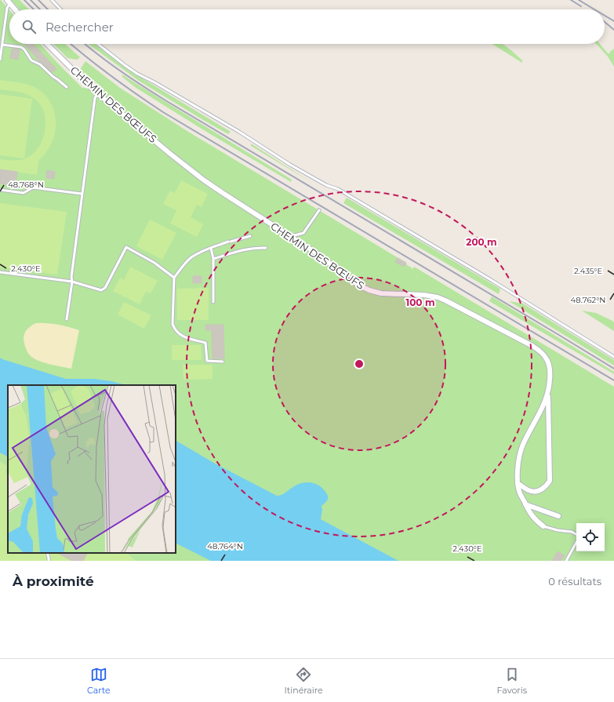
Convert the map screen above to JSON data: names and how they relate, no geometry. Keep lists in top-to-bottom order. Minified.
{"streets":{"street":["CHEMIN DES BŒUFS"]},"page":{"search":"Rechercher","heading":["À proximité","0 résultats"],"nav":["Carte","Itinéraire","Favoris"]},"coordinates":["48.768°N","2.430°E","2.435°E","48.762°N","48.764°N"],"rings":["200 m","100 m"]}
